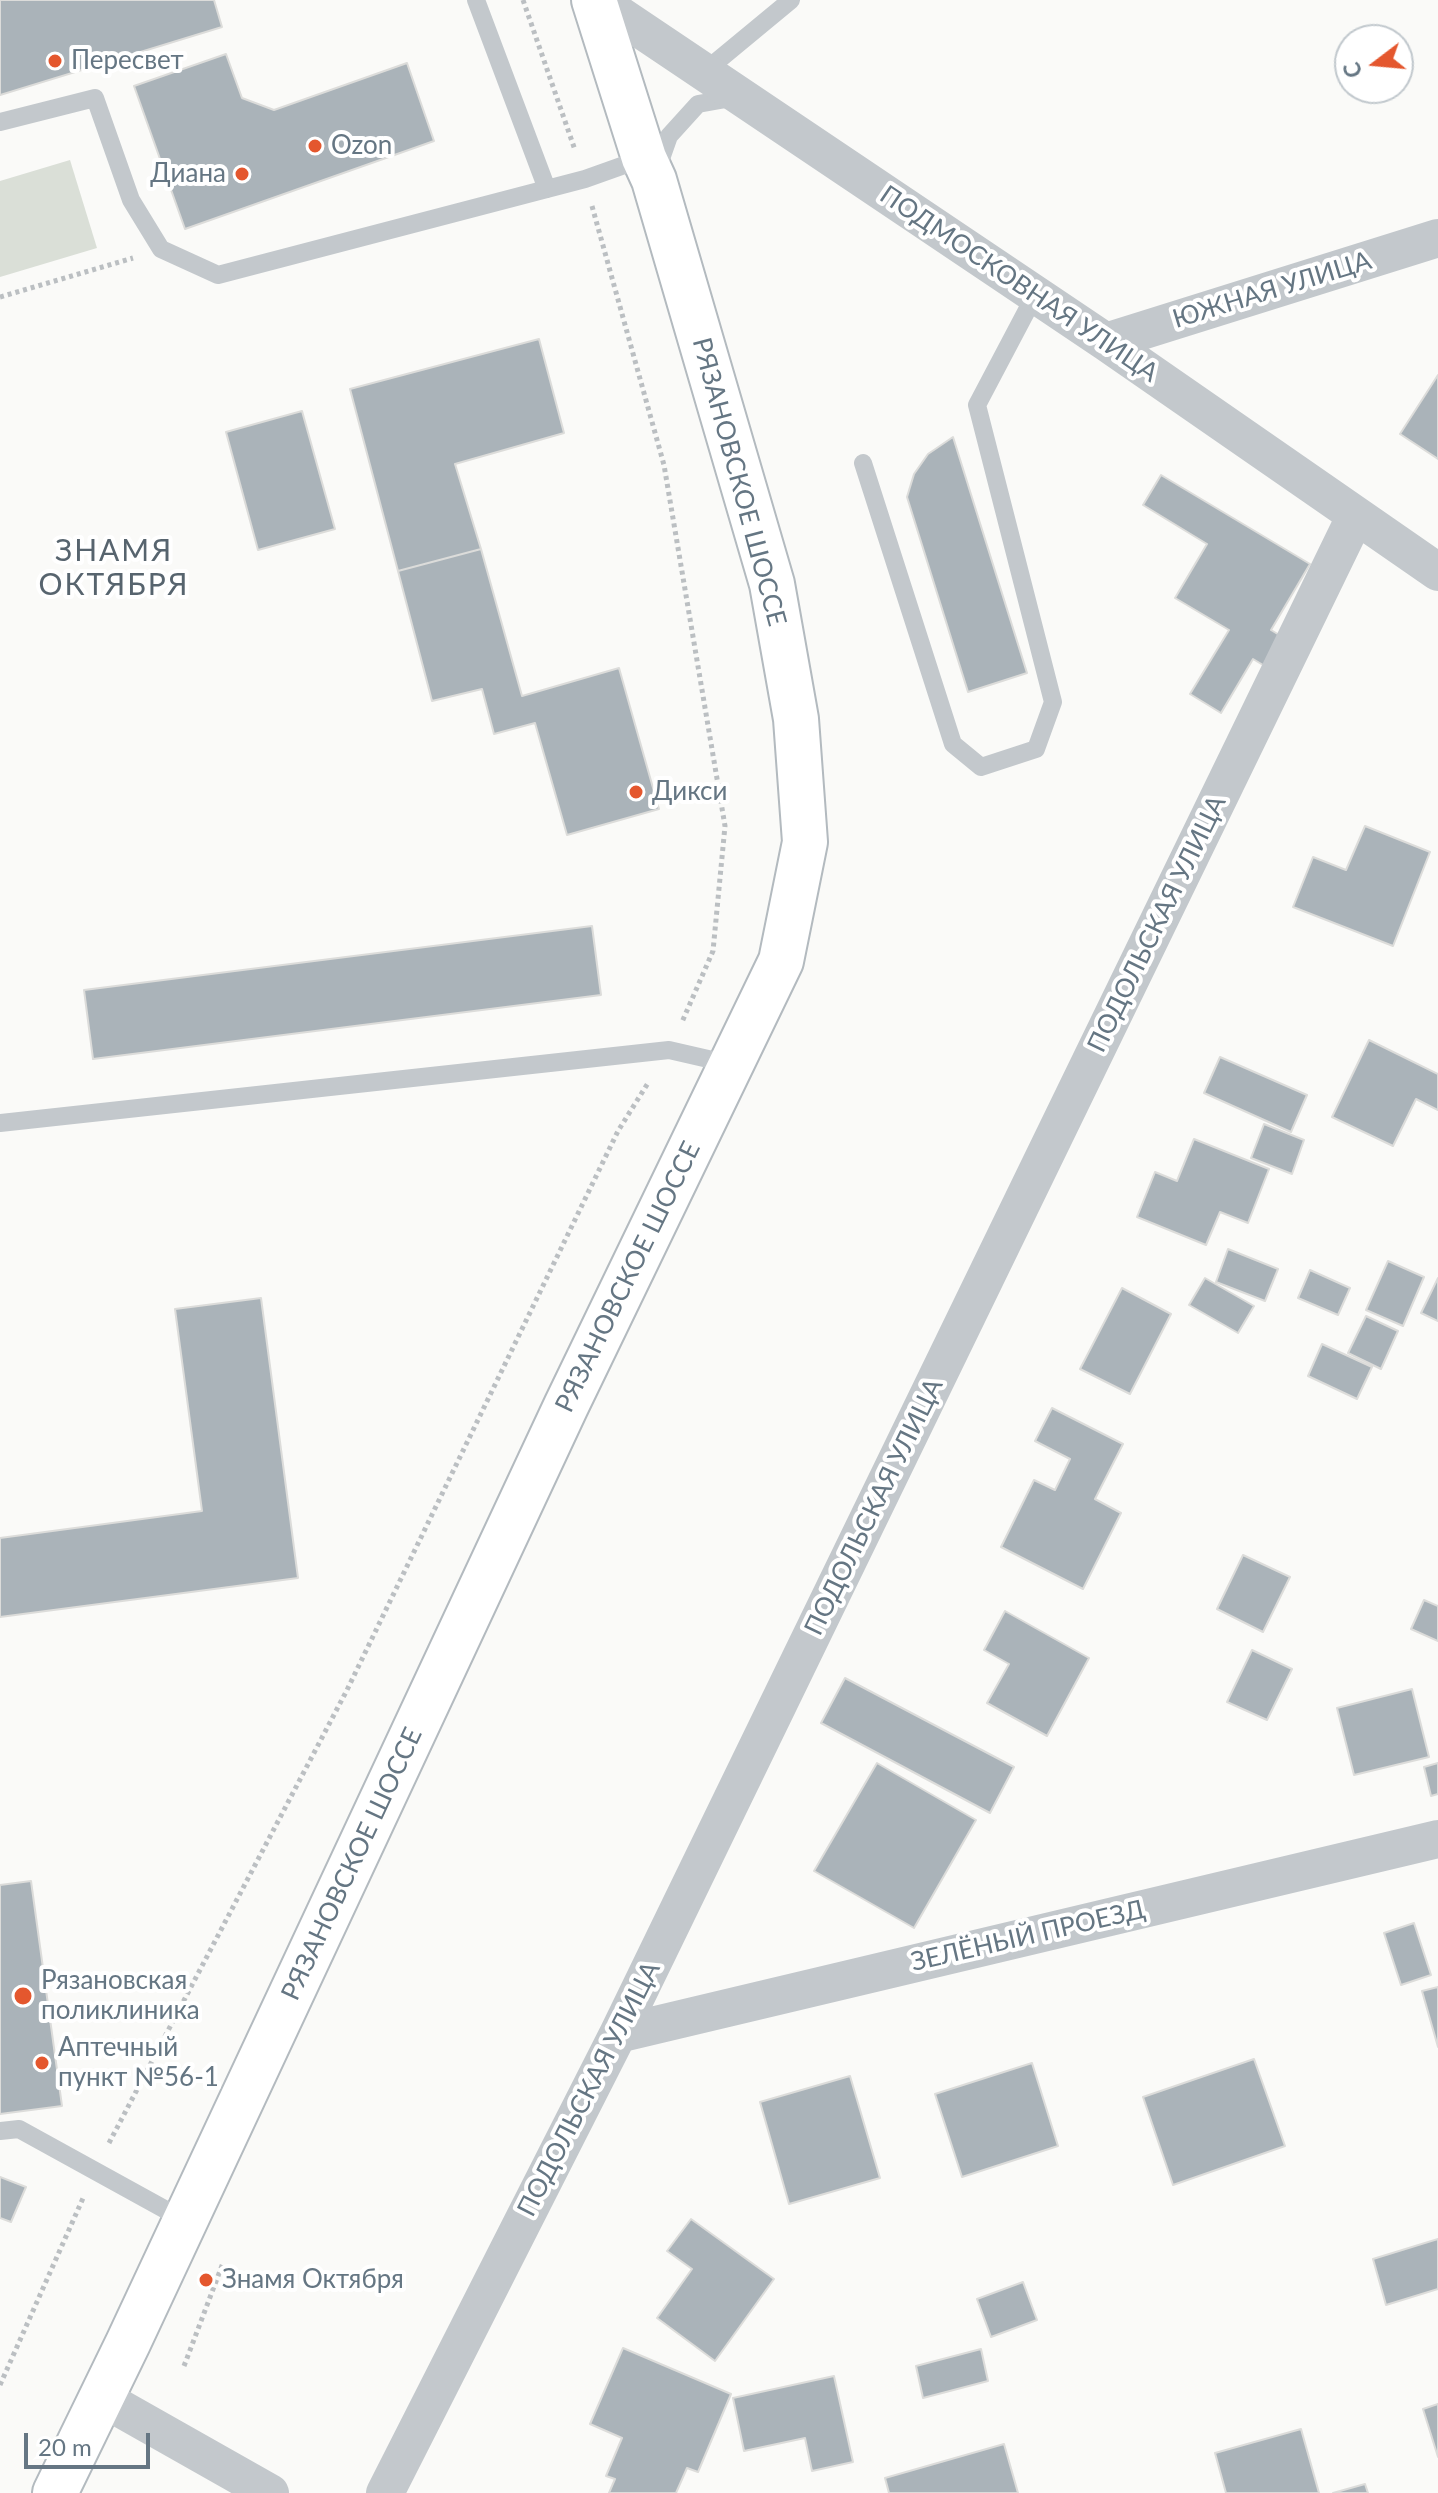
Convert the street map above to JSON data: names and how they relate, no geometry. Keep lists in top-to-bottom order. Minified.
{"streets":{"main road":["РЯЗАНОВСКОЕ ШОССЕ"],"street":["ПОДМОСКОВНАЯ УЛИЦА","ЮЖНАЯ УЛИЦА","ПОДОЛЬСКАЯ УЛИЦА","ЗЕЛЁНЫЙ ПРОЕЗД"]},"crossings":[["ПОДМОСКОВНАЯ УЛИЦА","ЮЖНАЯ УЛИЦА"],["ПОДМОСКОВНАЯ УЛИЦА","РЯЗАНОВСКОЕ ШОССЕ"],["ПОДМОСКОВНАЯ УЛИЦА","ПОДОЛЬСКАЯ УЛИЦА"],["ПОДОЛЬСКАЯ УЛИЦА","ЗЕЛЁНЫЙ ПРОЕЗД"]],"districts":["ЗНАМЯ ОКТЯБРЯ"],"places":["Пересвет","Ozon","Диана","Дикси","Рязановская поликлиника","Аптечный пункт №56-1","Знамя Октября"],"scale_bar":"20 m","north":"left"}
